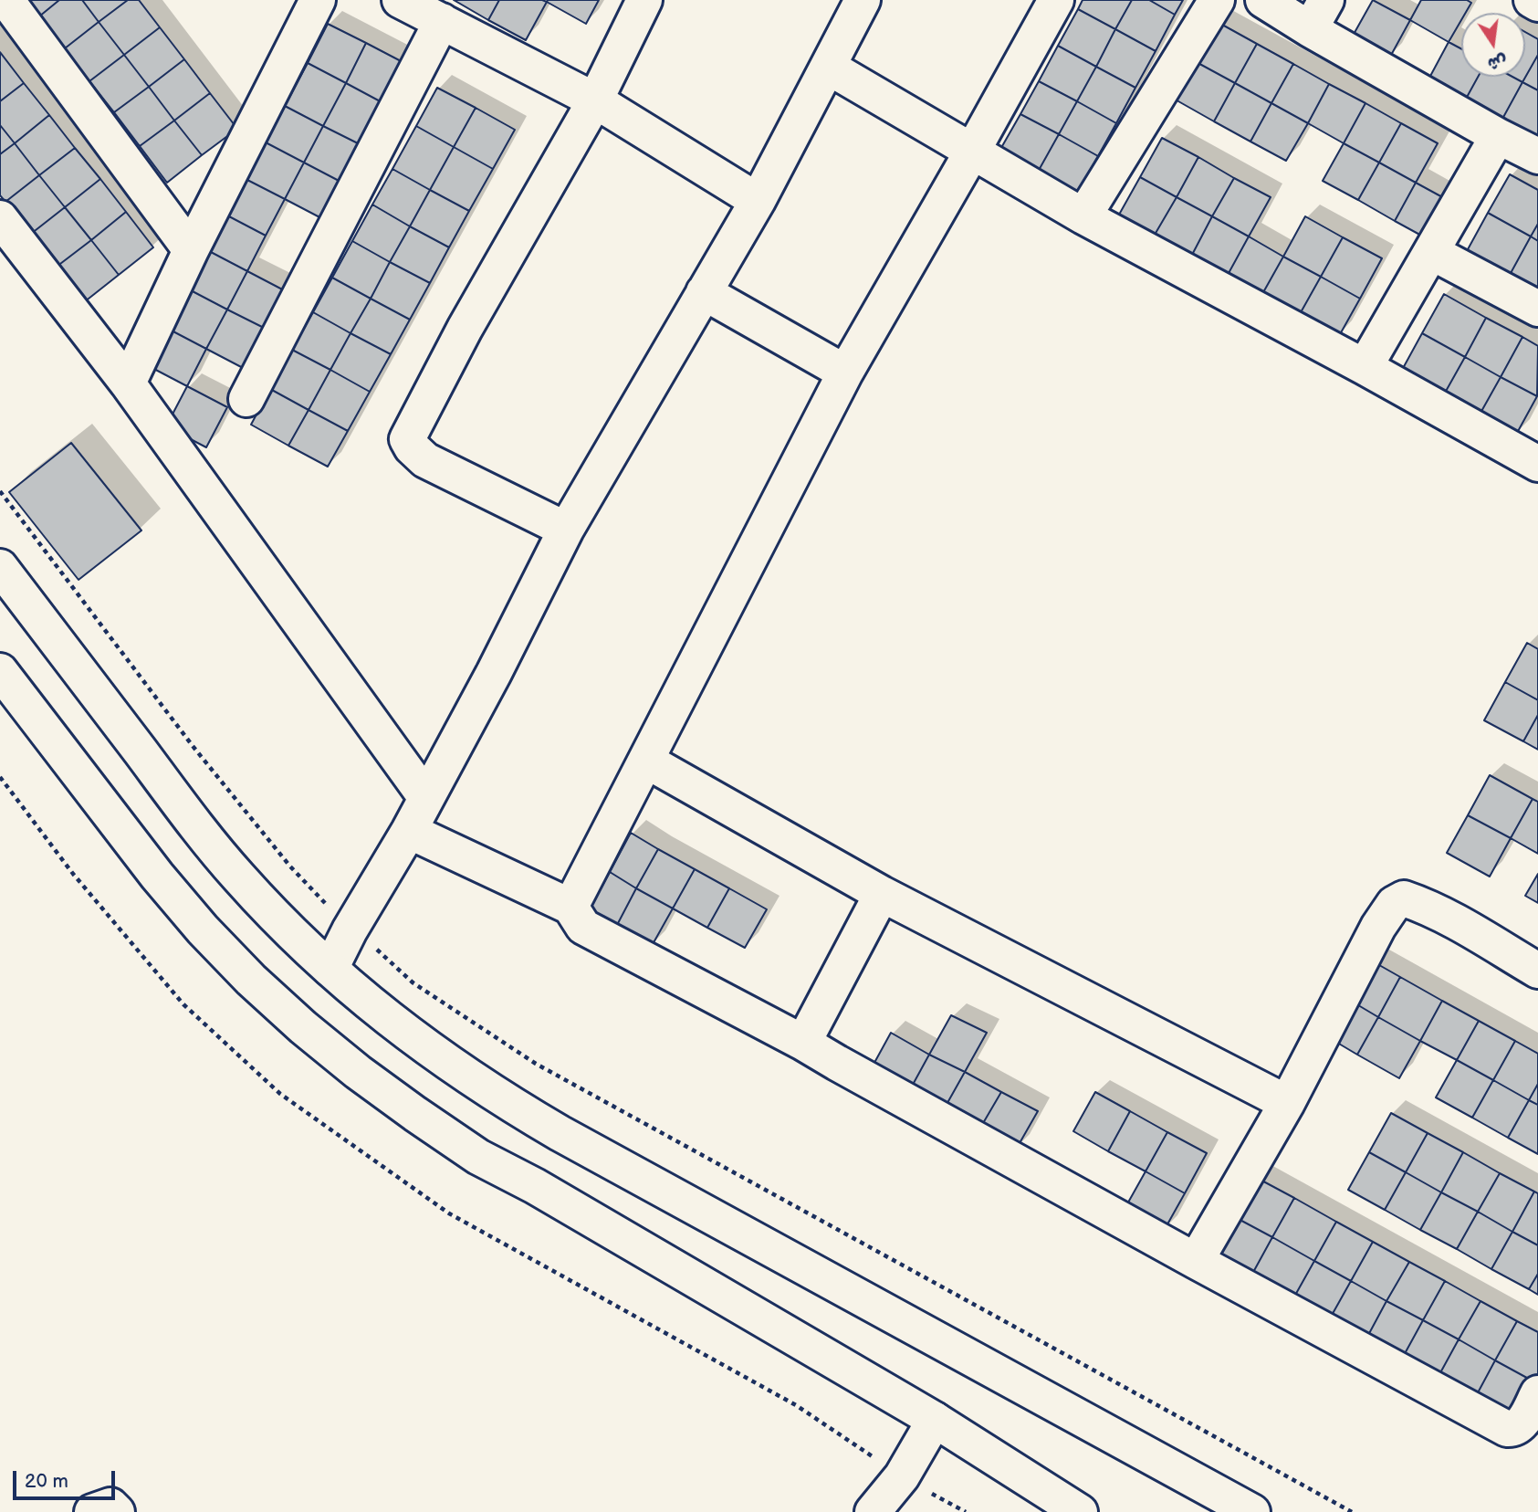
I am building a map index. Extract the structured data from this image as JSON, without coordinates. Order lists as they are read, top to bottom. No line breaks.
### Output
{"scale_bar":"20 m","north":"bottom"}
